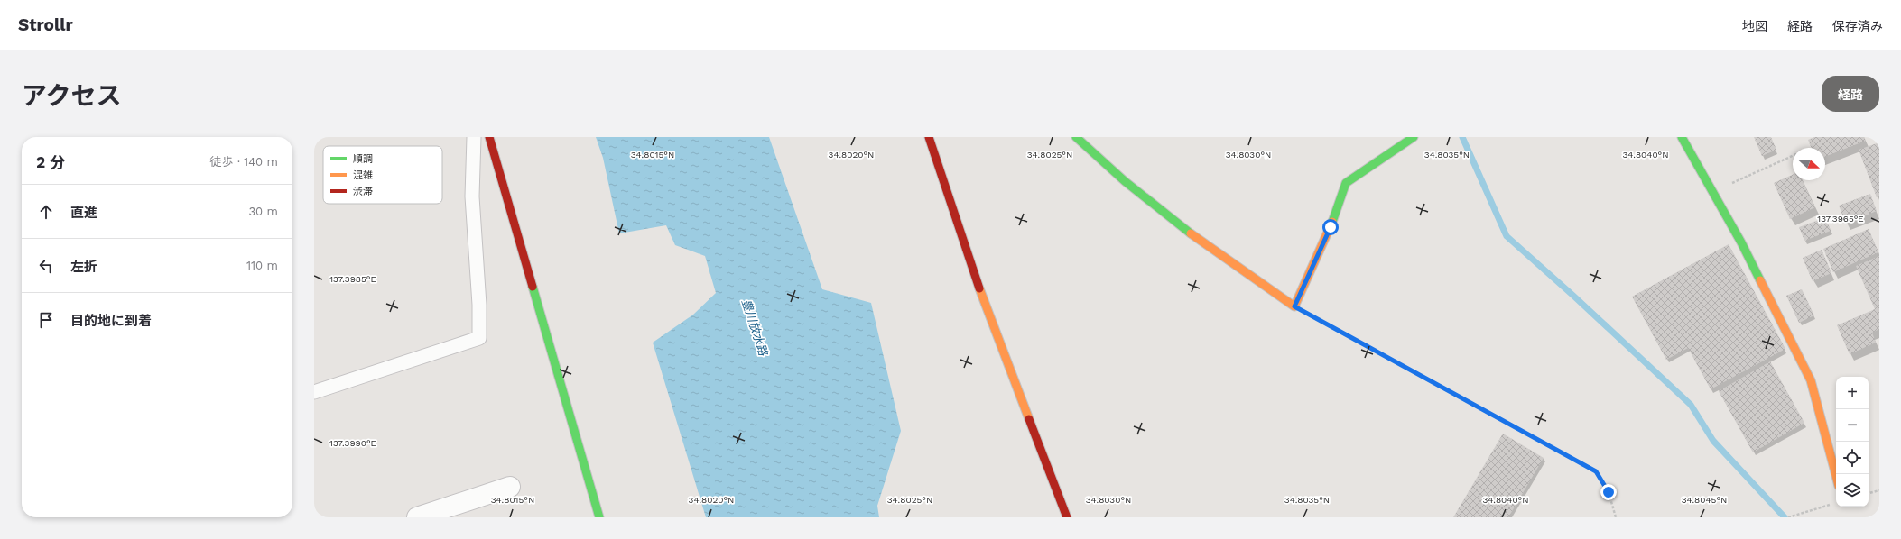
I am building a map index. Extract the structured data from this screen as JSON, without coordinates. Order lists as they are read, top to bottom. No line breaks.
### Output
{"water":["豊川放水路"],"legend":["順調","混雑","渋滞"],"north":"right","page":{"header":"Strollr","nav":["地図","経路","保存済み"],"title":"アクセス","buttons":"経路","heading":["2 分","徒歩 · 140 m"],"list":[["直進","30 m"],["左折","110 m"],"目的地に到着"],"map_buttons":["+","−"]},"coordinates":["34.8035°N","34.8015°N","34.8020°N","34.8025°N","34.8030°N","34.8040°N","137.3965°E","137.3985°E","137.3990°E","34.8045°N"]}
